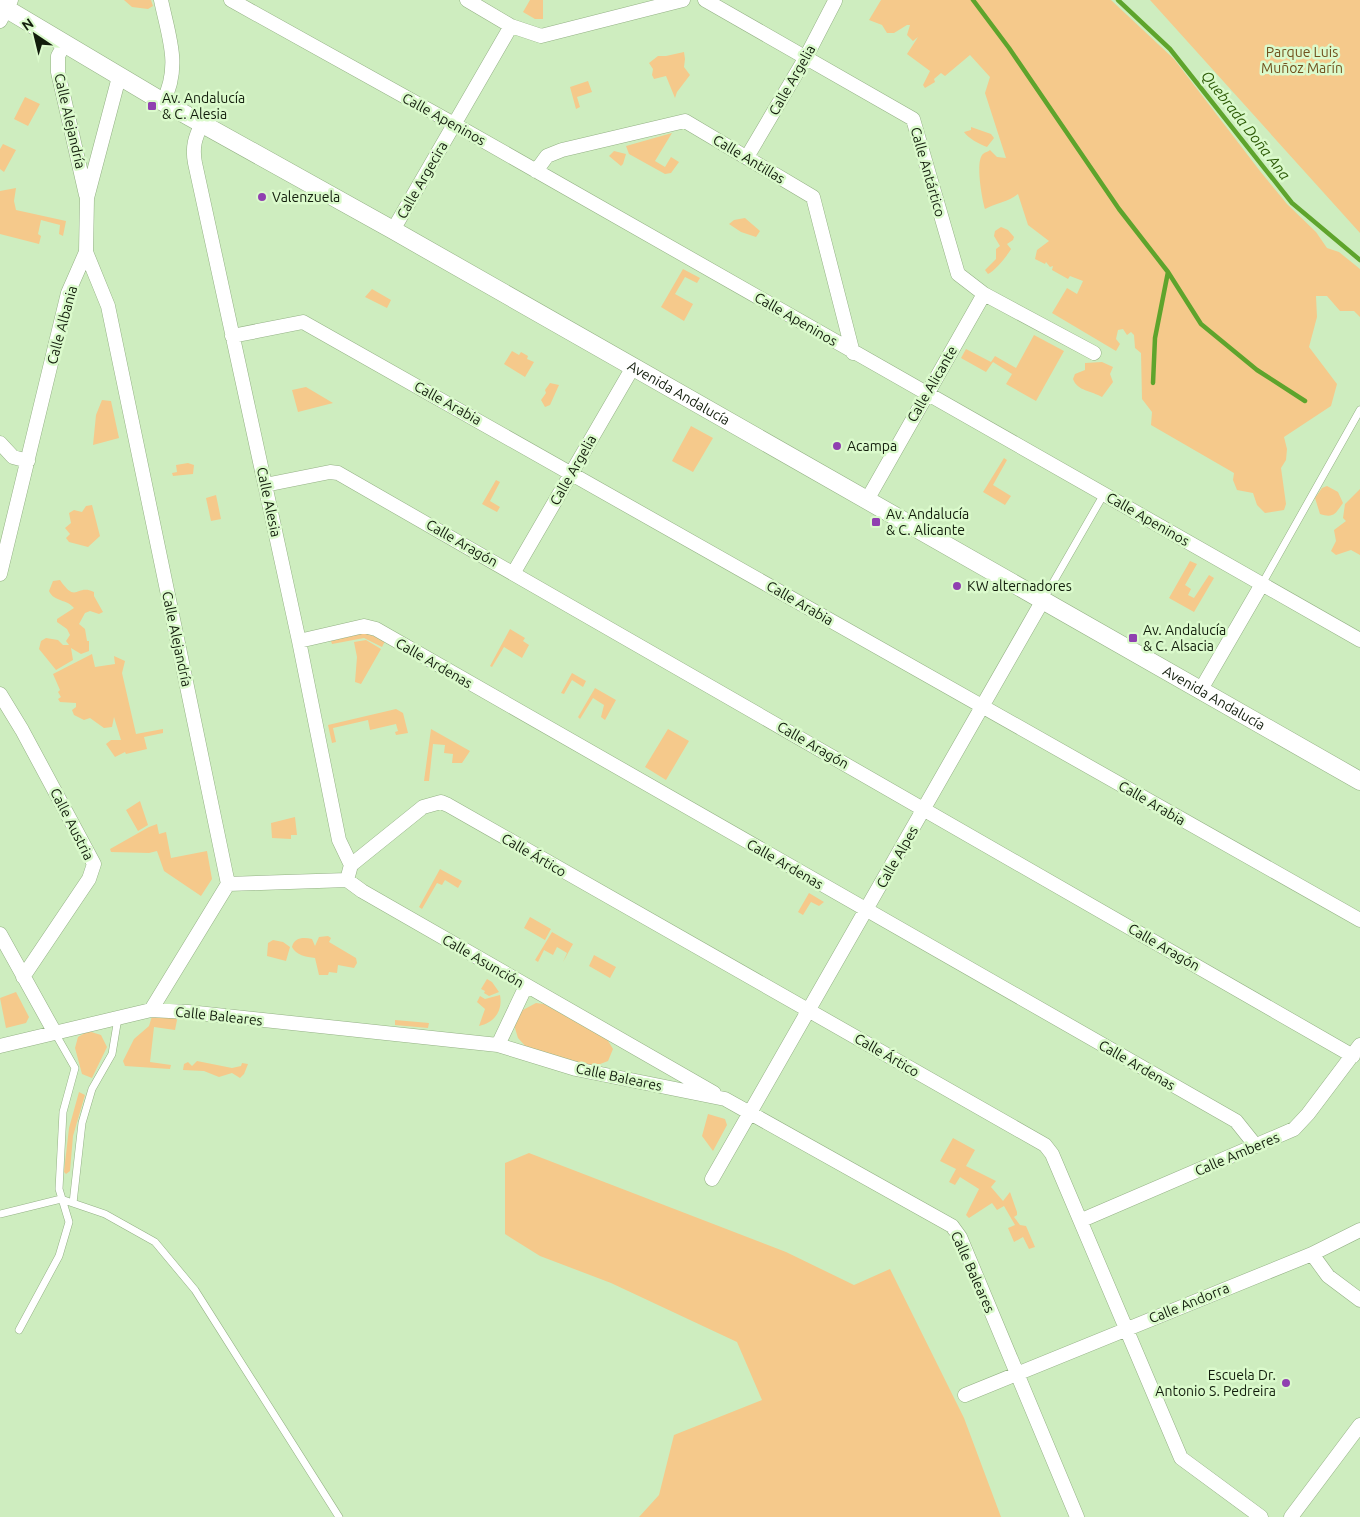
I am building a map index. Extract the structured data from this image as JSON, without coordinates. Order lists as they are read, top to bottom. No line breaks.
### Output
{"streets":{"street":["Calle Argelia","Calle Apeninos","Calle Alejandría","Calle Antillas","Calle Antártico","Calle Argecira","Calle Albania","Calle Alicante","Avenida Andalucía","Calle Arabia","Calle Alesia","Calle Aragón","Calle Ardenas","Calle Austria","Calle Ártico","Calle Alpes","Calle Asunción","Calle Baleares","Calle Amberes","Calle Andorra"]},"crossings":[["Calle Argelia","Calle Antillas"],["Calle Argelia","Calle Antártico"],["Calle Argelia","Avenida Andalucía"],["Calle Argelia","Calle Arabia"],["Calle Argelia","Calle Aragón"],["Calle Apeninos","Calle Antillas"],["Calle Apeninos","Calle Argecira"],["Calle Apeninos","Calle Alicante"],["Calle Alejandría","Calle Albania"],["Calle Alejandría","Avenida Andalucía"],["Calle Antártico","Calle Alicante"],["Calle Argecira","Avenida Andalucía"],["Calle Albania","Avenida Andalucía"],["Calle Alicante","Avenida Andalucía"],["Avenida Andalucía","Calle Alesia"],["Avenida Andalucía","Calle Alpes"],["Calle Arabia","Calle Alesia"],["Calle Arabia","Calle Alpes"],["Calle Alesia","Calle Aragón"],["Calle Alesia","Calle Ardenas"],["Calle Alesia","Calle Ártico"],["Calle Aragón","Calle Alpes"],["Calle Aragón","Calle Amberes"],["Calle Ardenas","Calle Alpes"],["Calle Ardenas","Calle Amberes"],["Calle Ártico","Calle Alpes"],["Calle Ártico","Calle Amberes"],["Calle Ártico","Calle Andorra"],["Calle Alpes","Calle Baleares"],["Calle Asunción","Calle Baleares"],["Calle Baleares","Calle Andorra"]],"water":["Quebrada Doña Ana"],"parks":["Parque Luis Muñoz Marín"],"places":{"transit":["Av. Andalucía & C. Alesia","Av. Andalucía & C. Alicante","Av. Andalucía & C. Alsacia"],"other":["Valenzuela","Acampa","KW alternadores","Escuela Dr. Antonio S. Pedreira"]},"north":"top left"}
